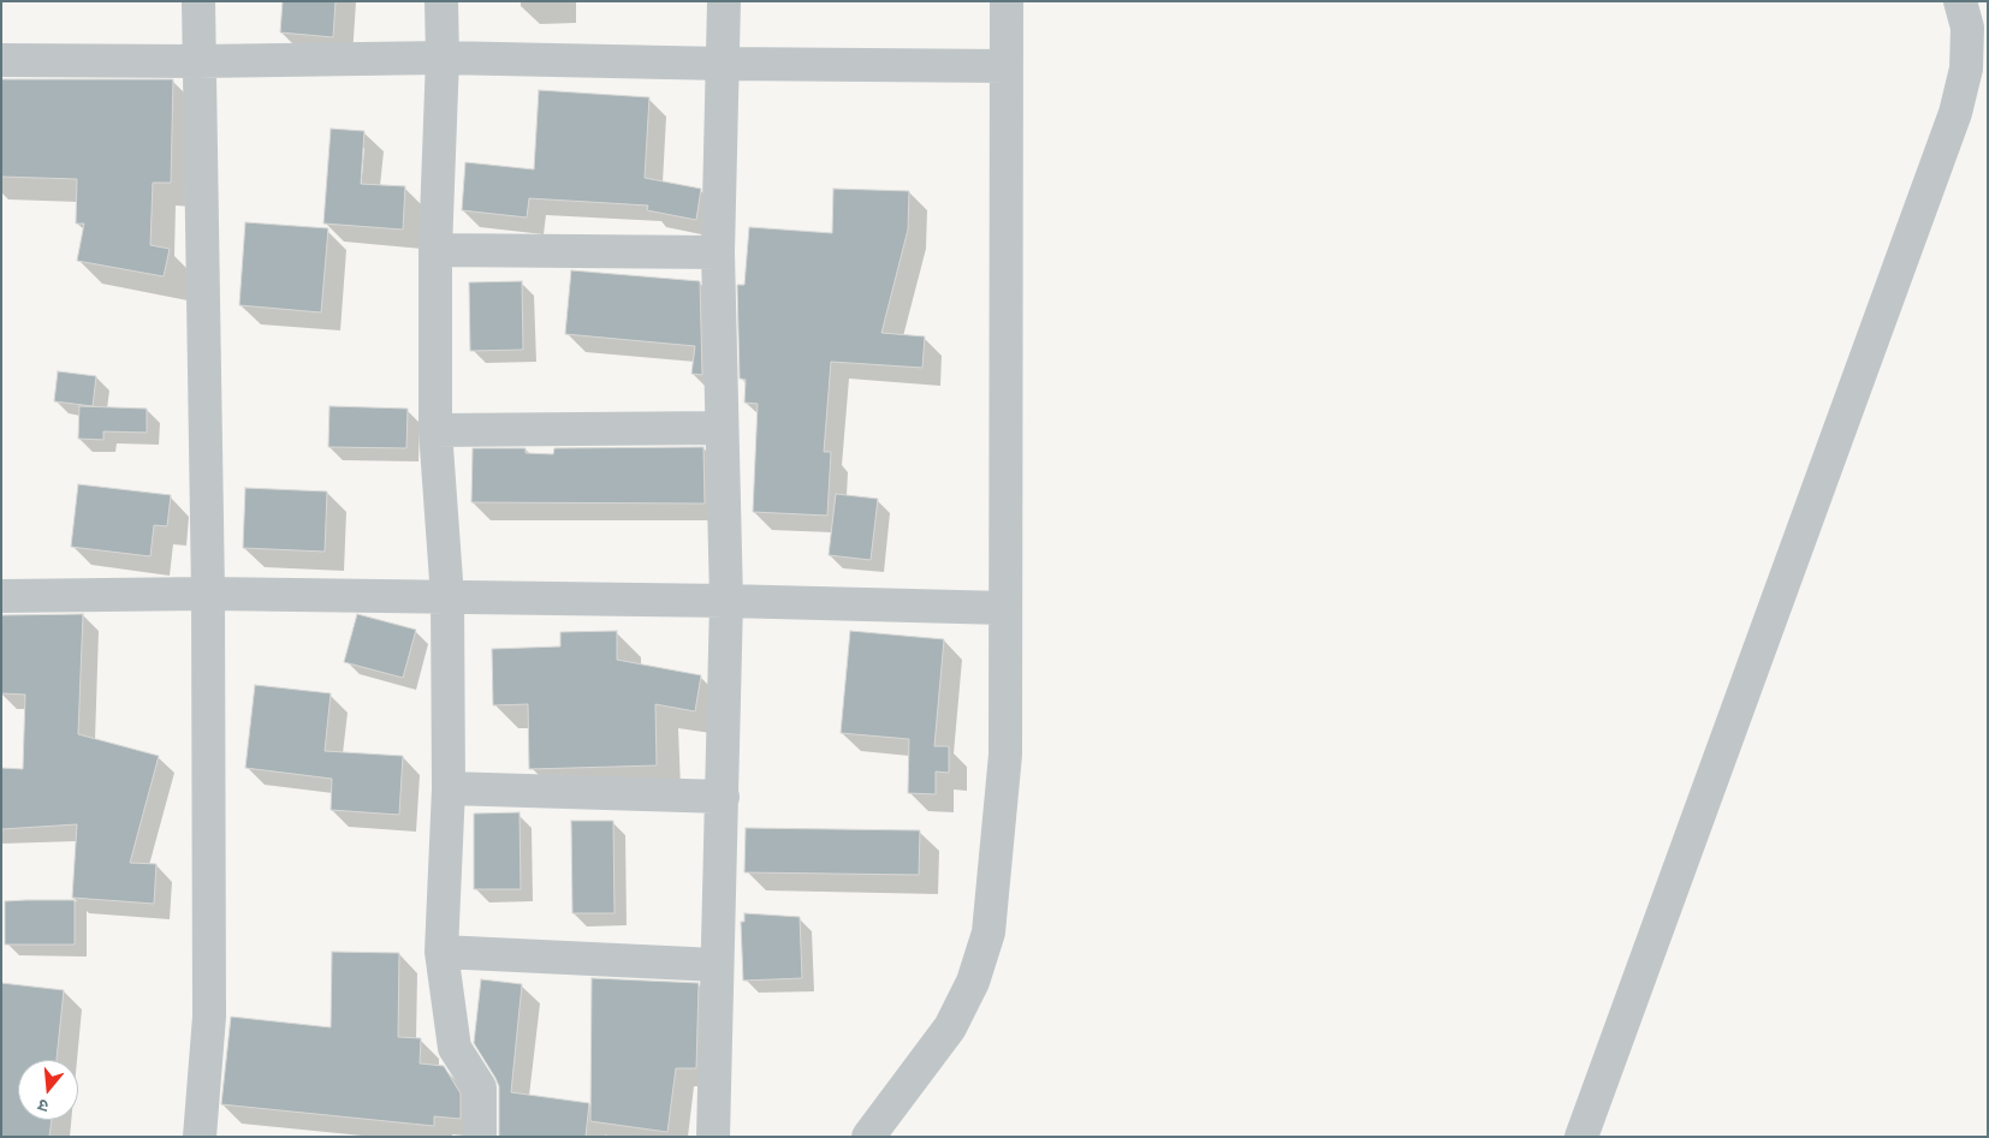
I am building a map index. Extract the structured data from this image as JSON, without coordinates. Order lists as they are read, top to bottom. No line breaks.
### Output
{"north":"bottom"}
